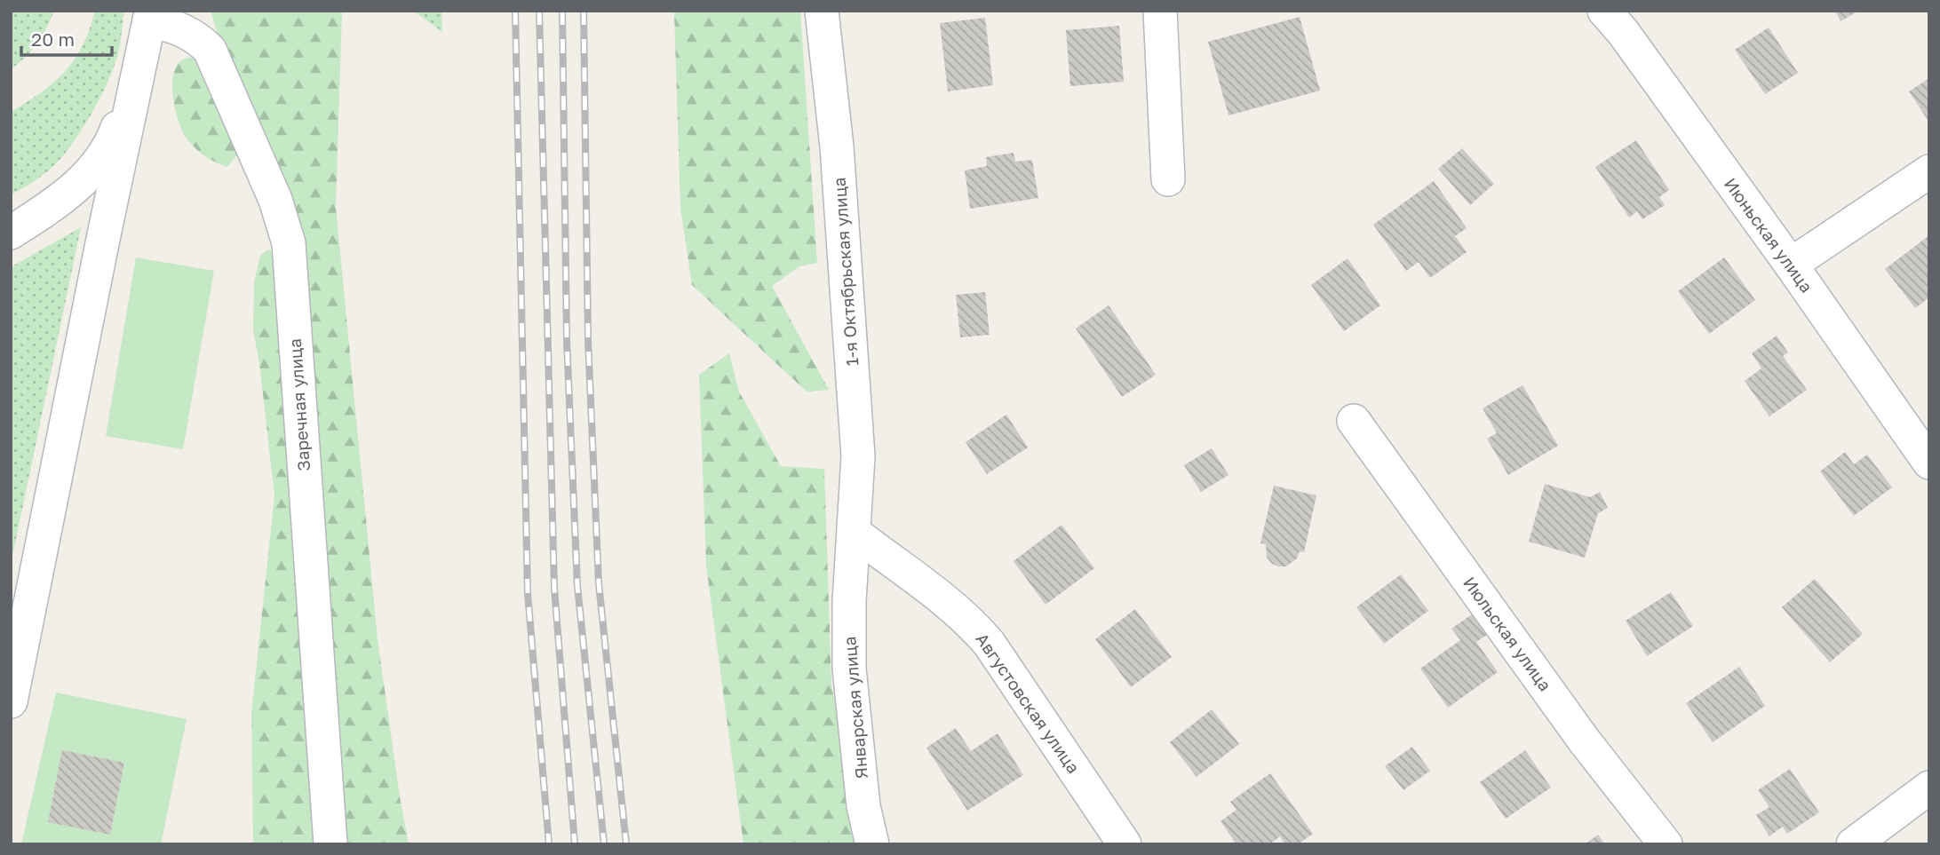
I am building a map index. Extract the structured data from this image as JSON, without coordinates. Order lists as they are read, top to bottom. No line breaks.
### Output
{"streets":{"street":["Июньская улица","1-я Октябрьская улица","Заречная улица","Июльская улица","Августовская улица","Январская улица"]},"crossings":[["1-я Октябрьская улица","Августовская улица"],["1-я Октябрьская улица","Январская улица"],["Августовская улица","Январская улица"]],"scale_bar":"20 m"}
